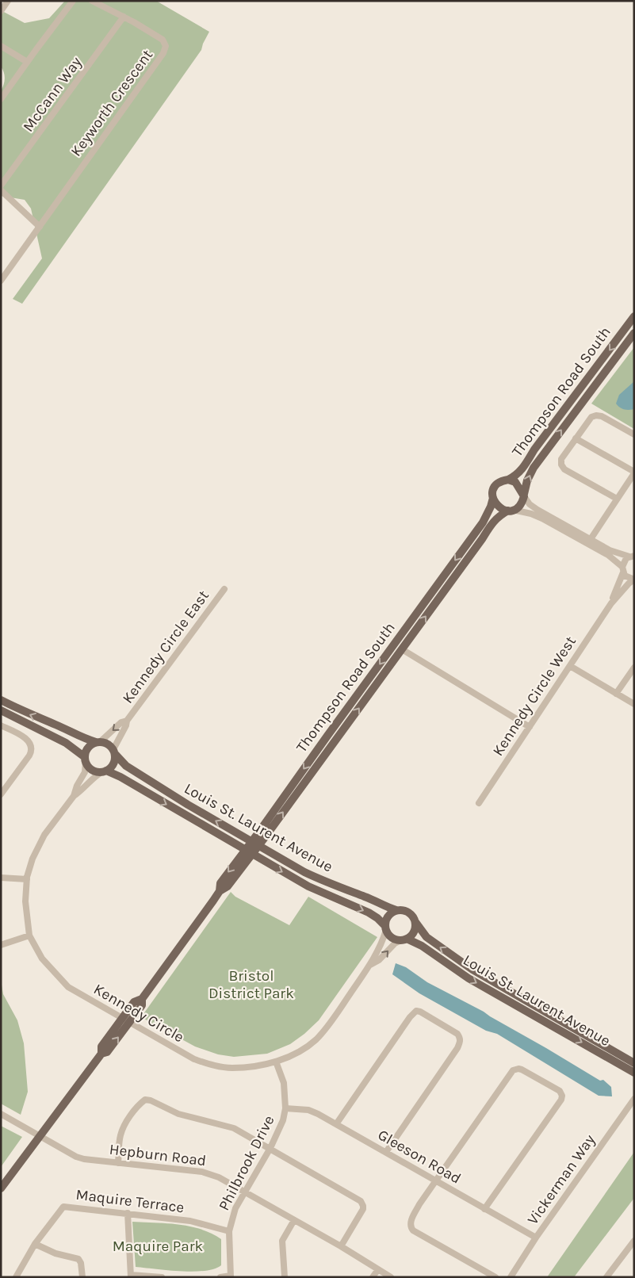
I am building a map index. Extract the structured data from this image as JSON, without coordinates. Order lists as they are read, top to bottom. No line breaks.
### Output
{"streets":{"main road":["Thompson Road South","Louis St. Laurent Avenue"],"street":["McCann Way","Keyworth Crescent","Kennedy Circle East","Kennedy Circle West","Kennedy Circle","Hepburn Road","Gleeson Road","Philbrook Drive","Vickerman Way","Maquire Terrace"]},"crossings":[["McCann Way","Keyworth Crescent"],["Thompson Road South","Louis St. Laurent Avenue"],["Thompson Road South","Kennedy Circle"],["Thompson Road South","Hepburn Road"],["Kennedy Circle East","Louis St. Laurent Avenue"],["Kennedy Circle East","Kennedy Circle"],["Louis St. Laurent Avenue","Kennedy Circle"],["Kennedy Circle","Philbrook Drive"],["Hepburn Road","Philbrook Drive"],["Gleeson Road","Philbrook Drive"],["Gleeson Road","Vickerman Way"],["Philbrook Drive","Maquire Terrace"]],"parks":["Bristol District Park","Maquire Park"]}
